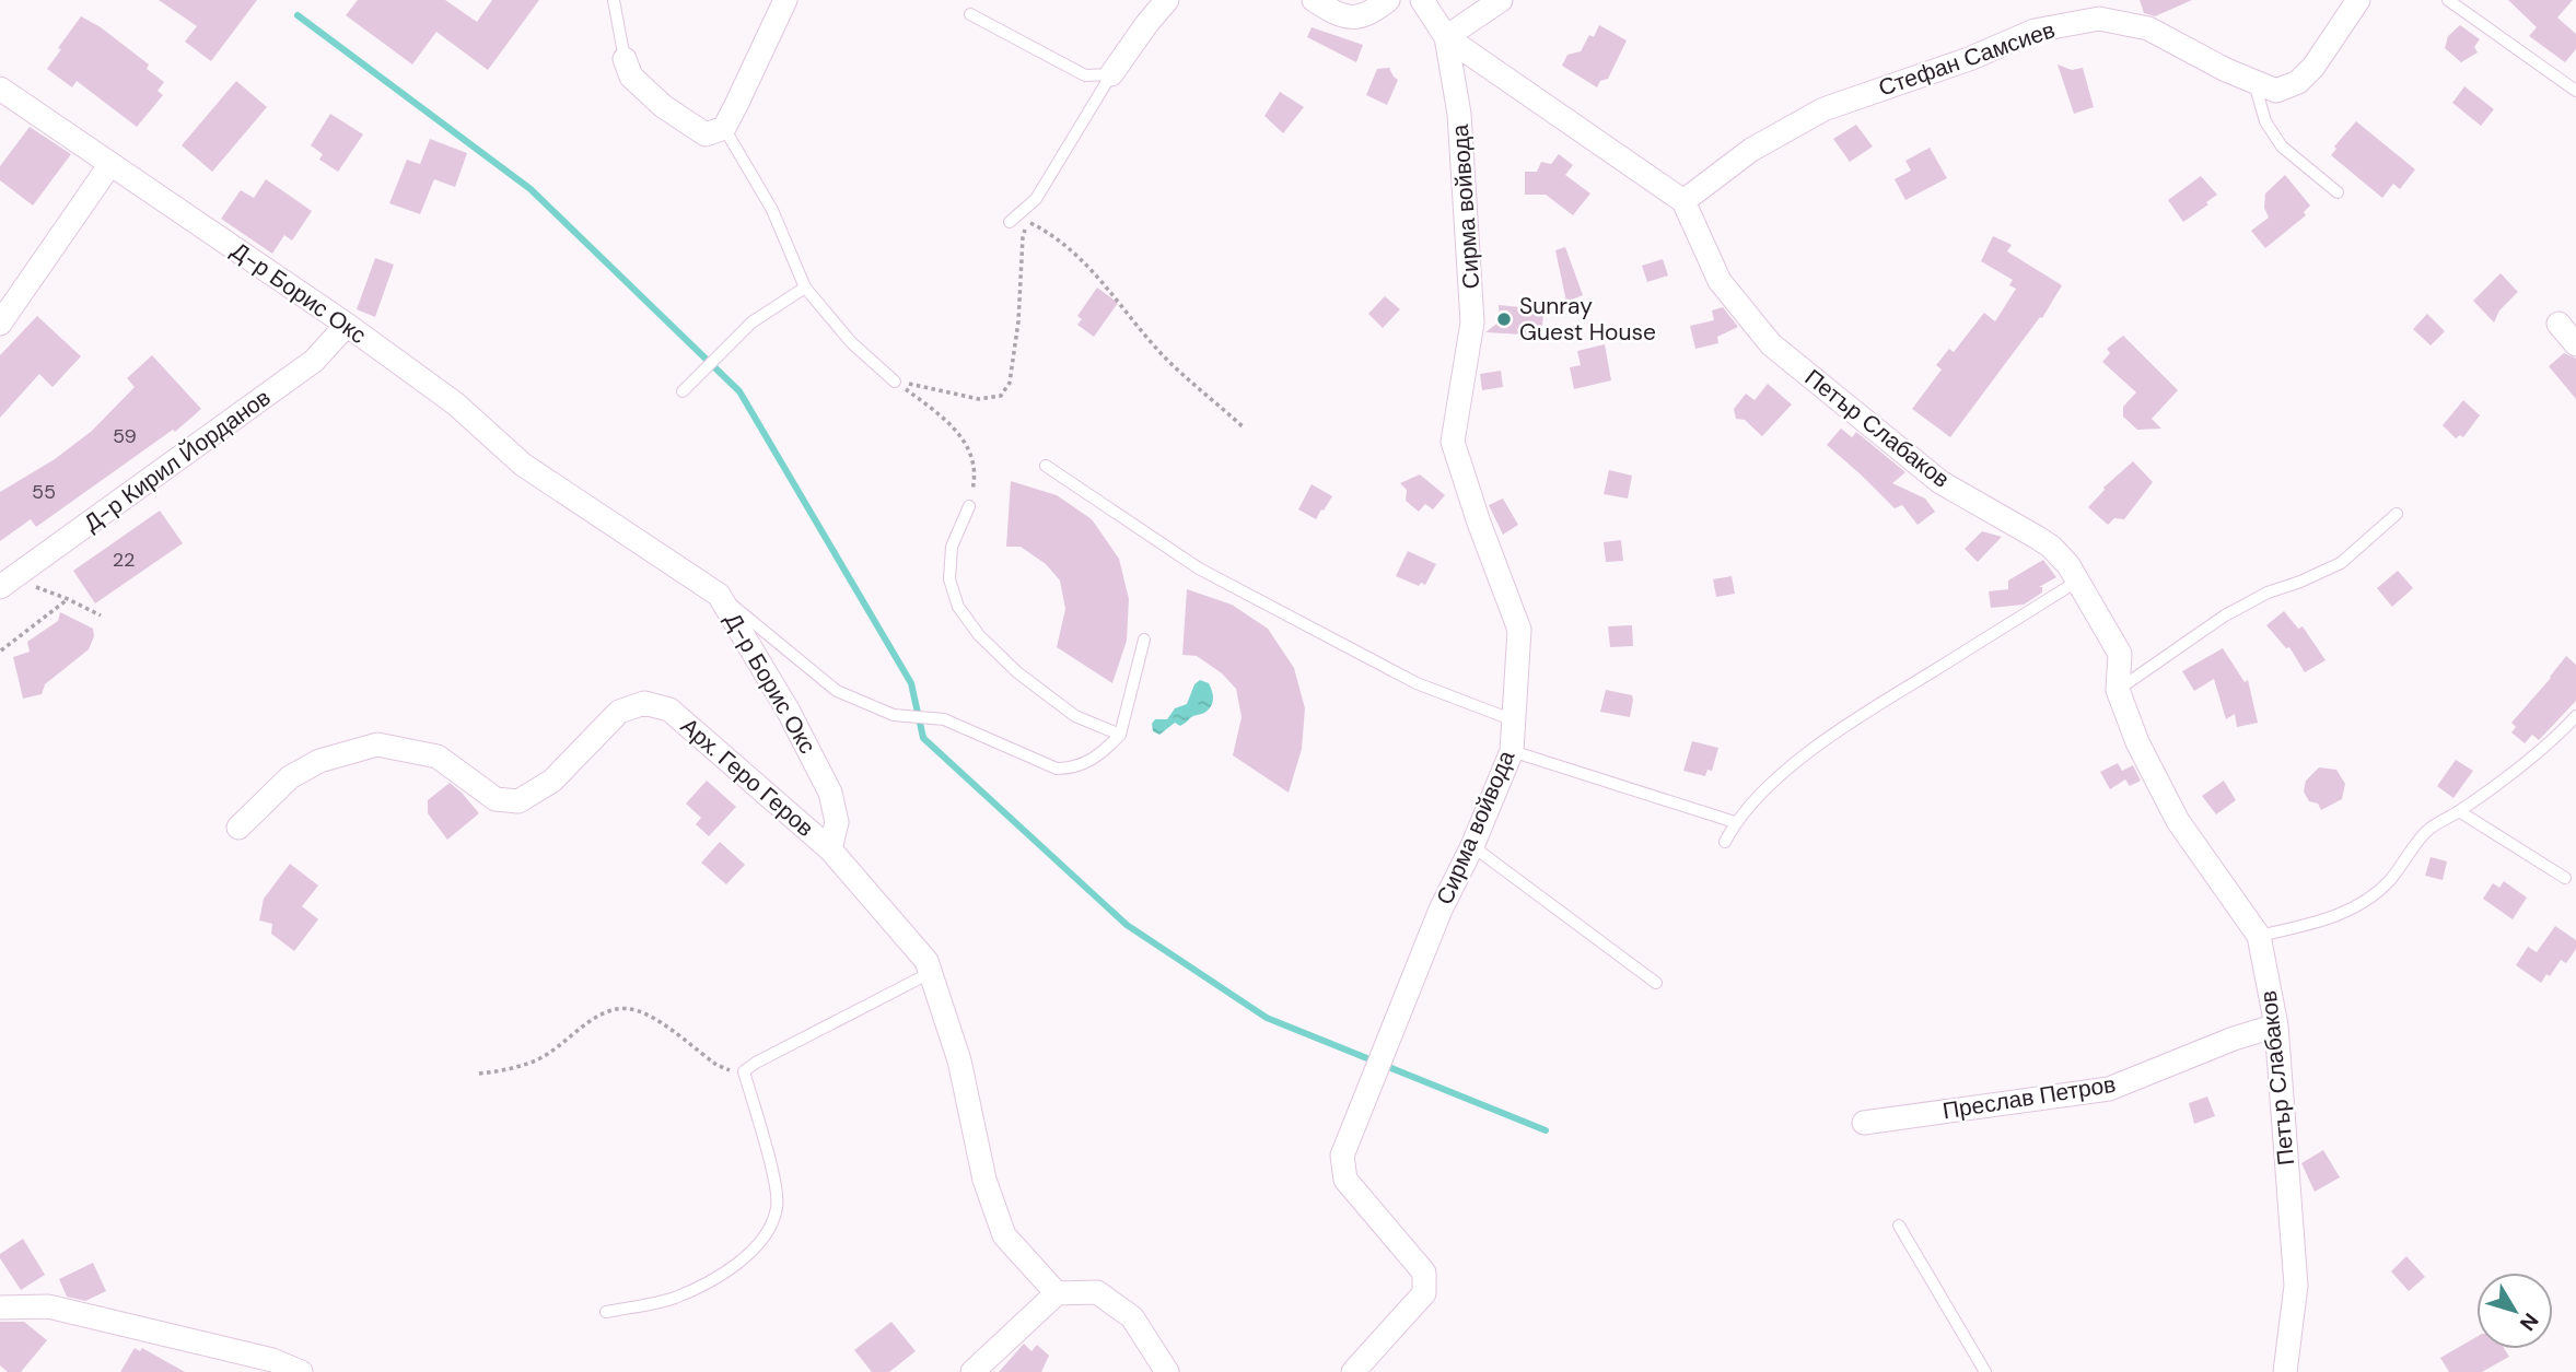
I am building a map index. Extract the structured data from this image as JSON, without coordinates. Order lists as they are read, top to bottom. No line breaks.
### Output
{"streets":{"street":["Стефан Самсиев","Сирма войвода","Д-р Борис Окс","Петър Слабаков","Д-р Кирил Йорданов","Арх. Геро Геров","Преслав Петров"]},"crossings":[["Стефан Самсиев","Петър Слабаков"],["Д-р Борис Окс","Д-р Кирил Йорданов"],["Д-р Борис Окс","Арх. Геро Геров"],["Петър Слабаков","Преслав Петров"]],"places":["Sunray Guest House"],"house_numbers":["59","55","22"],"north":"bottom right"}
